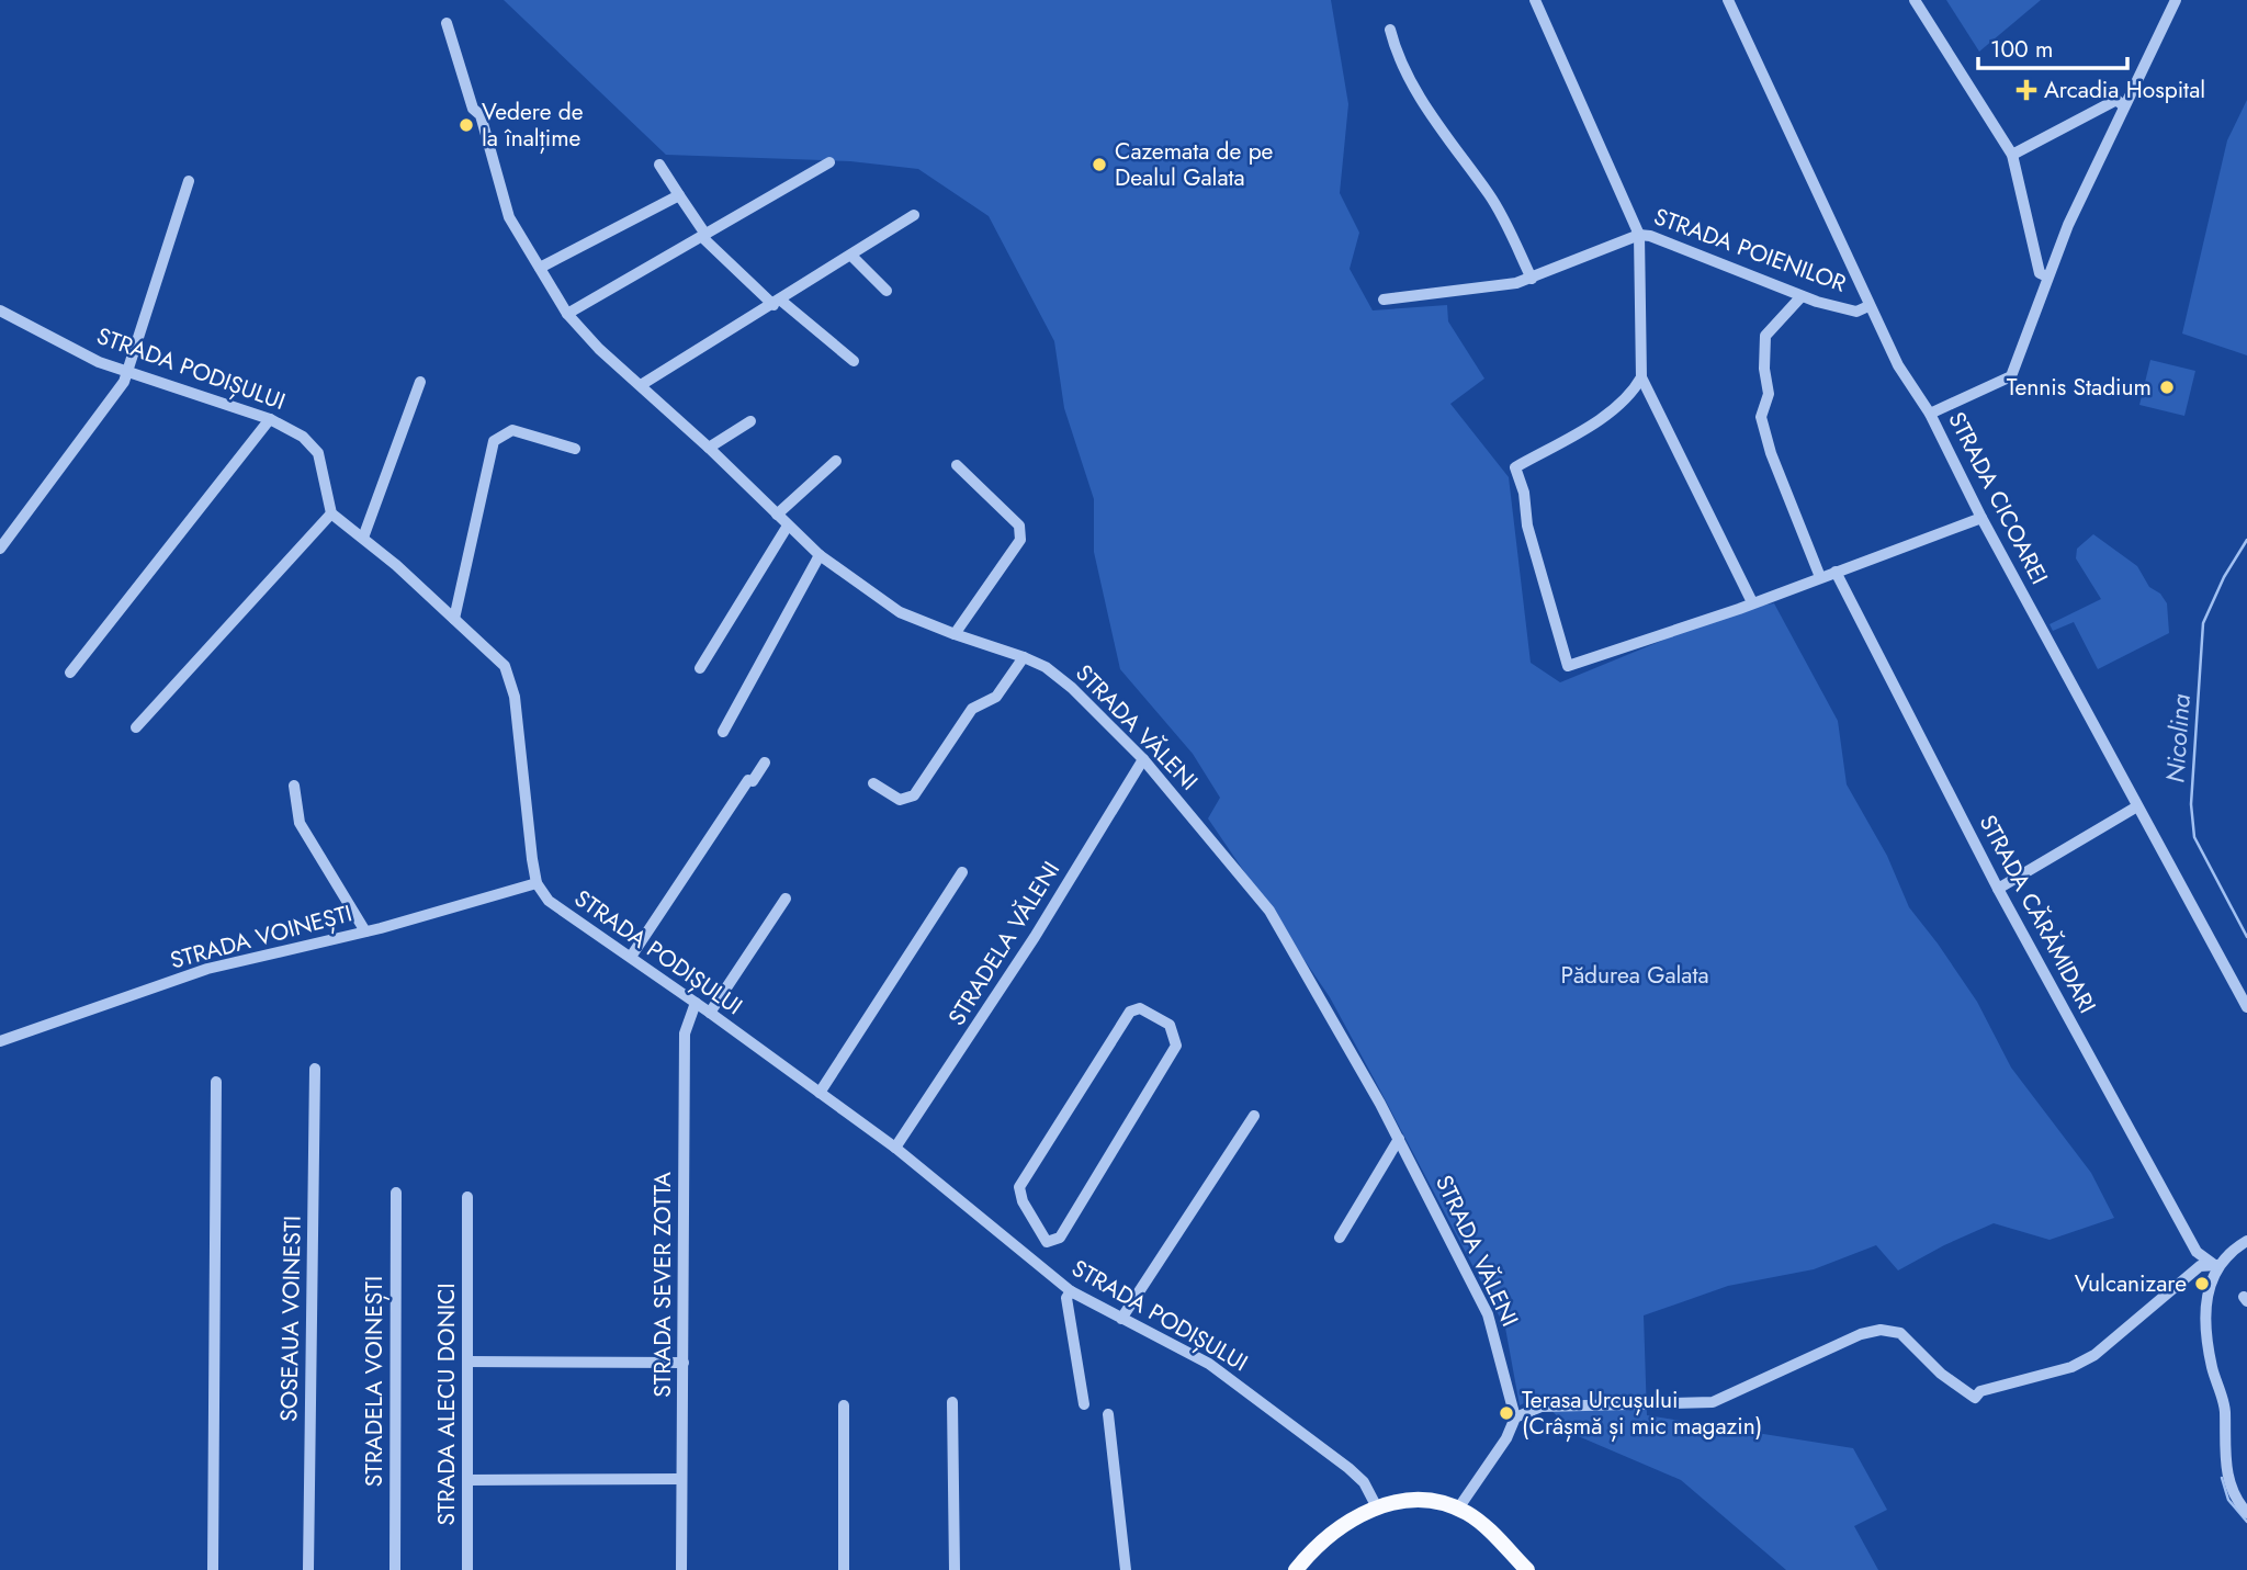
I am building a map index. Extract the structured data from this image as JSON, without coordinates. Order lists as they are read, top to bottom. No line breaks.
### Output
{"streets":{"street":["STRADA POIENILOR","STRADA PODIȘULUI","STRADA CICOAREI","STRADA VĂLENI","STRADA CĂRĂMIDARI","STRADA VOINEȘTI","STRADELA VĂLENI","STRADA SEVER ZOTTA","SOSEAUA VOINESTI","STRADELA VOINEȘTI","STRADA ALECU DONICI"]},"crossings":[["STRADA POIENILOR","STRADA CICOAREI"],["STRADA PODIȘULUI","STRADA VOINEȘTI"],["STRADA PODIȘULUI","STRADELA VĂLENI"],["STRADA PODIȘULUI","STRADA SEVER ZOTTA"],["STRADA VĂLENI","STRADELA VĂLENI"]],"water":["Nicolina"],"parks":["Pădurea Galata"],"places":{"health":["Arcadia Hospital"],"other":["Vedere de la înalțime","Cazemata de pe Dealul Galata","Tennis Stadium","Vulcanizare","Terasa Urcușului (Crâșmă și mic magazin)"]},"scale_bar":"100 m"}
